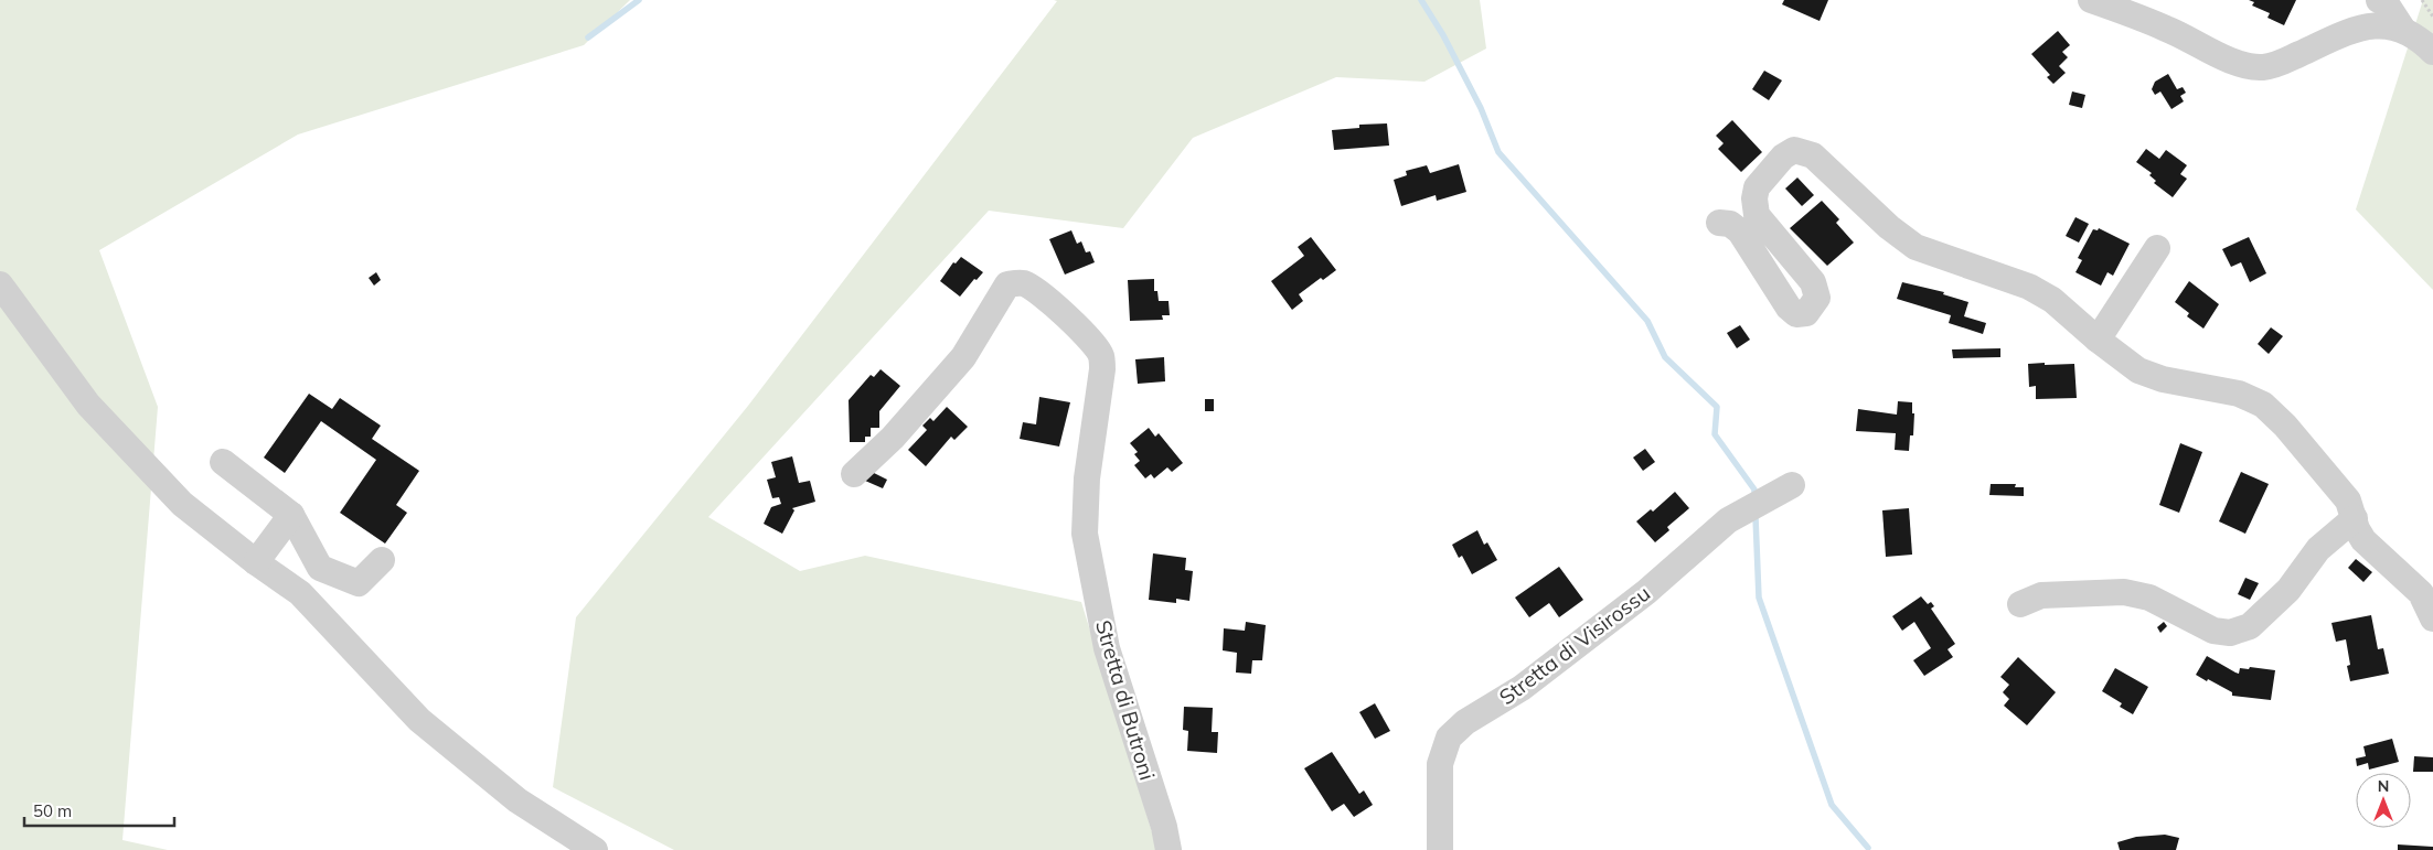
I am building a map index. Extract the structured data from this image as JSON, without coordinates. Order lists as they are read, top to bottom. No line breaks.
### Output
{"streets":{"street":["Stretta di Visirossu","Stretta di Butroni"]},"scale_bar":"50 m","north":"top"}
